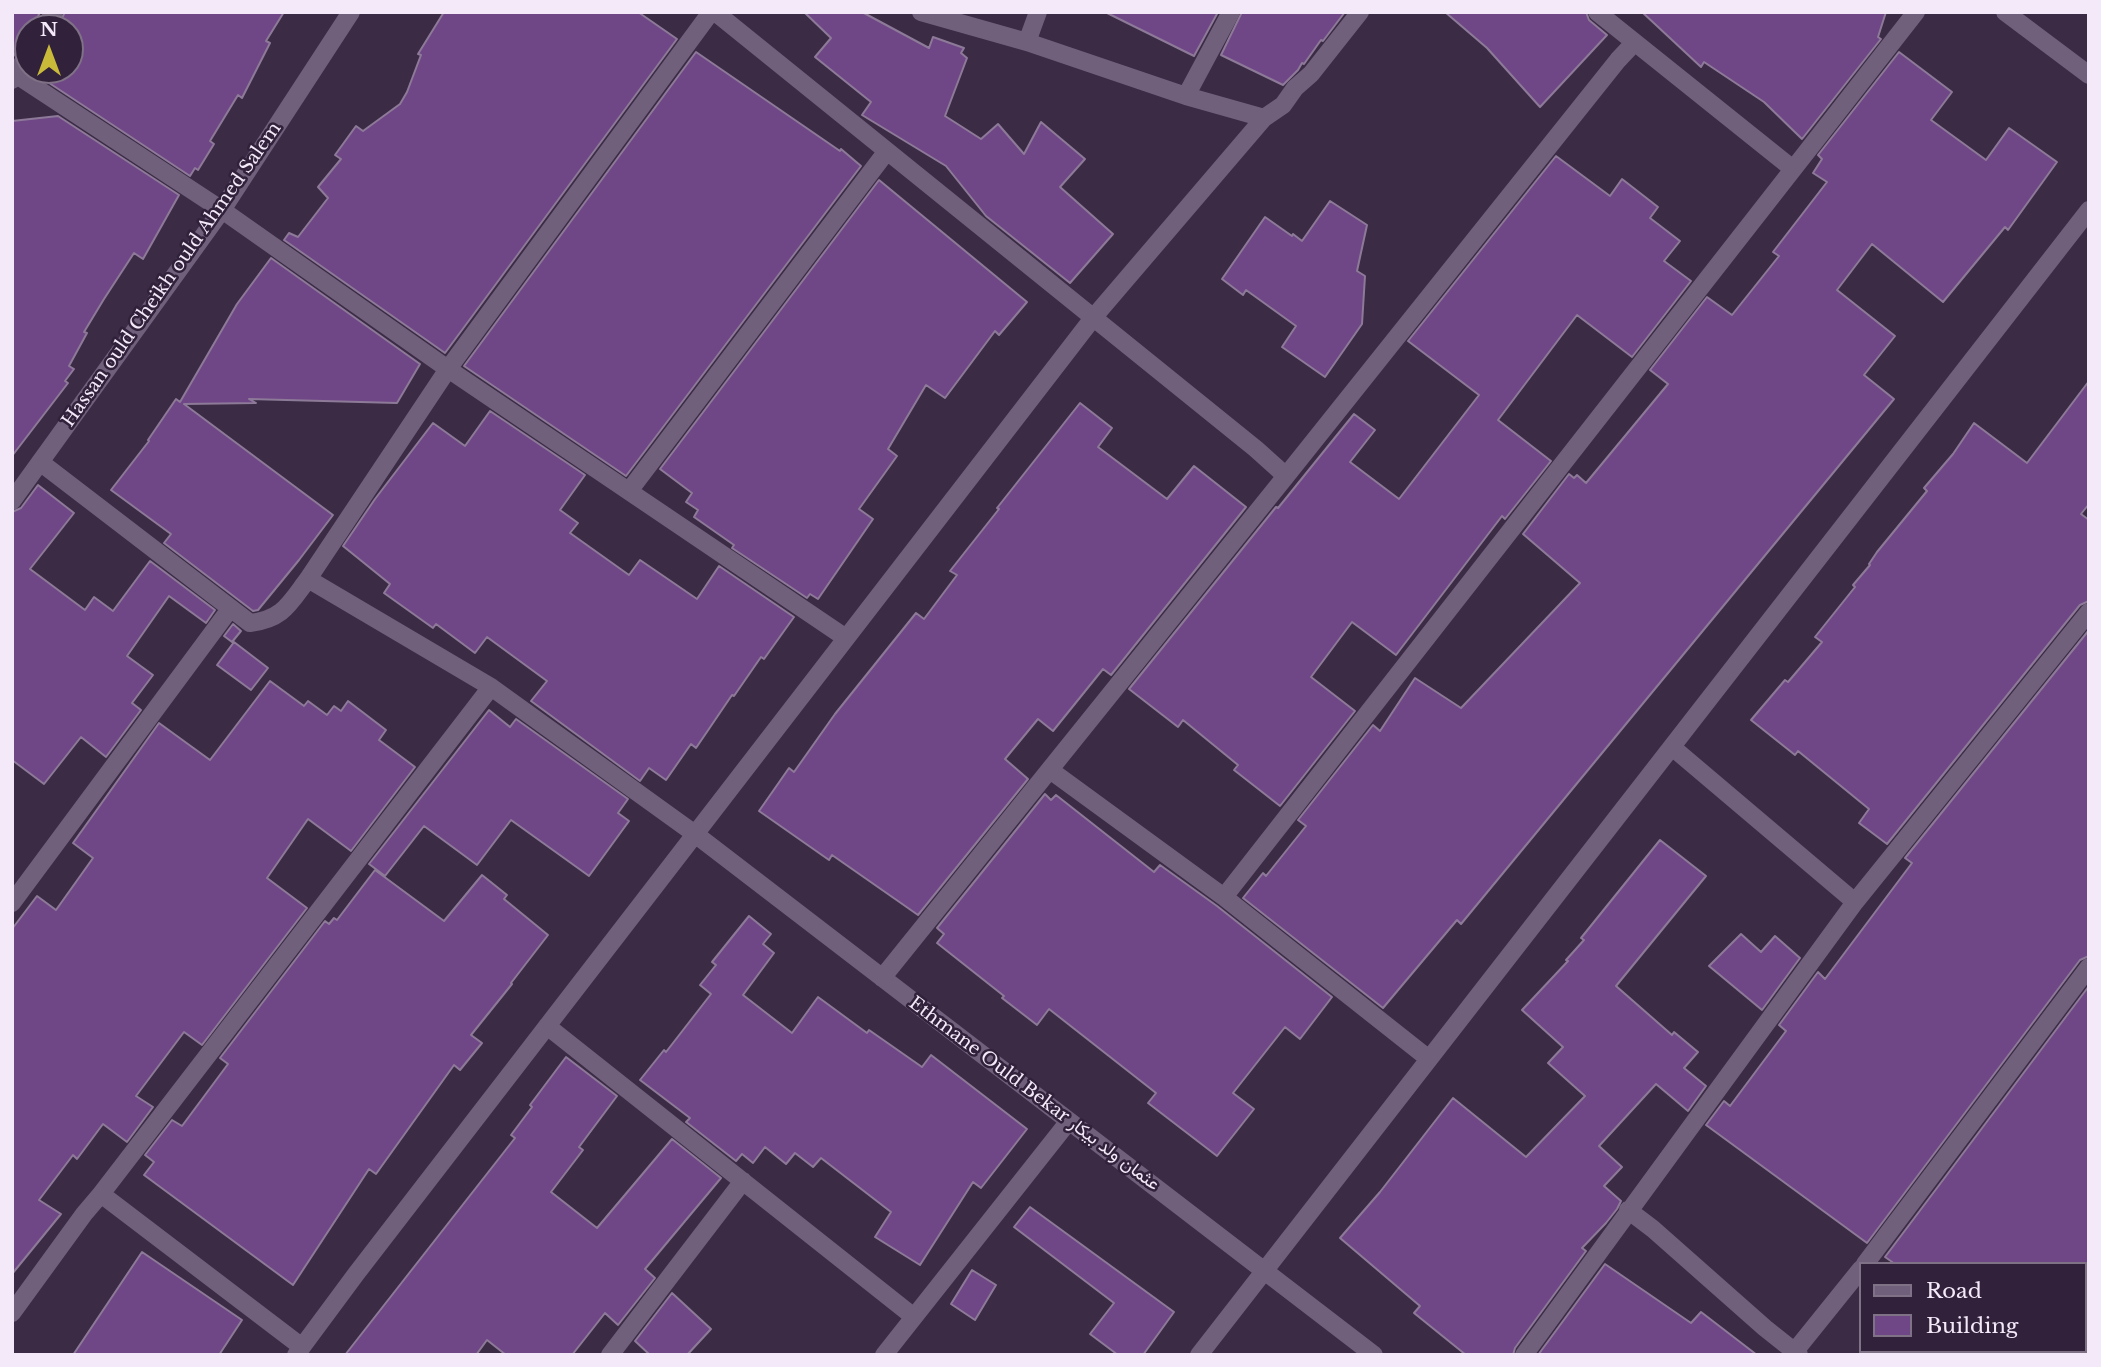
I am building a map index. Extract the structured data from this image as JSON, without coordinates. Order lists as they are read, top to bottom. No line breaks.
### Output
{"streets":{"street":["Hassan ould Cheikh ould Ahmed Salem","Ethmane Ould Bekar عثمان ولد بيكار"]},"legend":["Road","Building"],"north":"top"}
